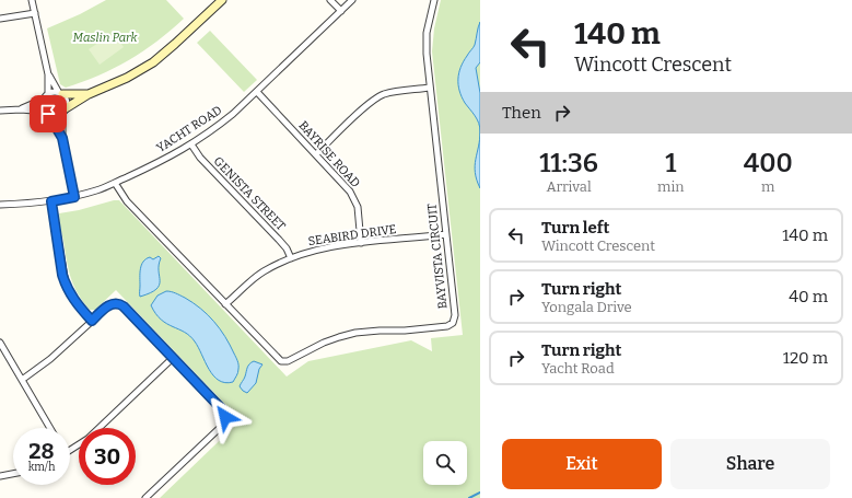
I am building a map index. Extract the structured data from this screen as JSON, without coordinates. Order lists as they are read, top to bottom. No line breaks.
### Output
{"streets":{"street":["YACHT ROAD","BAYRISE ROAD","GENISTA STREET","SEABIRD DRIVE","BAYVISTA CIRCUIT"]},"crossings":[["YACHT ROAD","BAYRISE ROAD"],["YACHT ROAD","GENISTA STREET"],["YACHT ROAD","BAYVISTA CIRCUIT"],["BAYRISE ROAD","SEABIRD DRIVE"],["GENISTA STREET","SEABIRD DRIVE"],["SEABIRD DRIVE","BAYVISTA CIRCUIT"]],"parks":["Maslin Park"],"page":{"turn":["140 m","Wincott Crescent"],"then":"Then","eta":["11:36","Arrival","1","min","400","m"],"list":[{"name":"Turn left","note":"Wincott Crescent","value":"140 m"},{"name":"Turn right","note":"Yongala Drive","value":"40 m"},{"name":"Turn right","note":"Yacht Road","value":"120 m"}],"speed":"28 km/h","limit":"30","buttons":["Exit","Share"]}}
